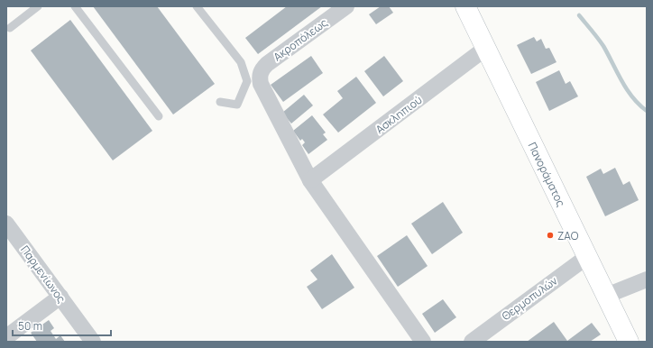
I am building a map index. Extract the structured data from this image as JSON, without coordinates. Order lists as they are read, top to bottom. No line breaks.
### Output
{"streets":{"main road":["Πανοράματος"],"street":["Ακροπόλεως","Ασκληπιού","Παρμενίωνος","Θερμοπυλών"]},"crossings":[["Ακροπόλεως","Ασκληπιού"],["Ασκληπιού","Πανοράματος"],["Πανοράματος","Θερμοπυλών"]],"places":["ZAO"],"scale_bar":"50 m"}
